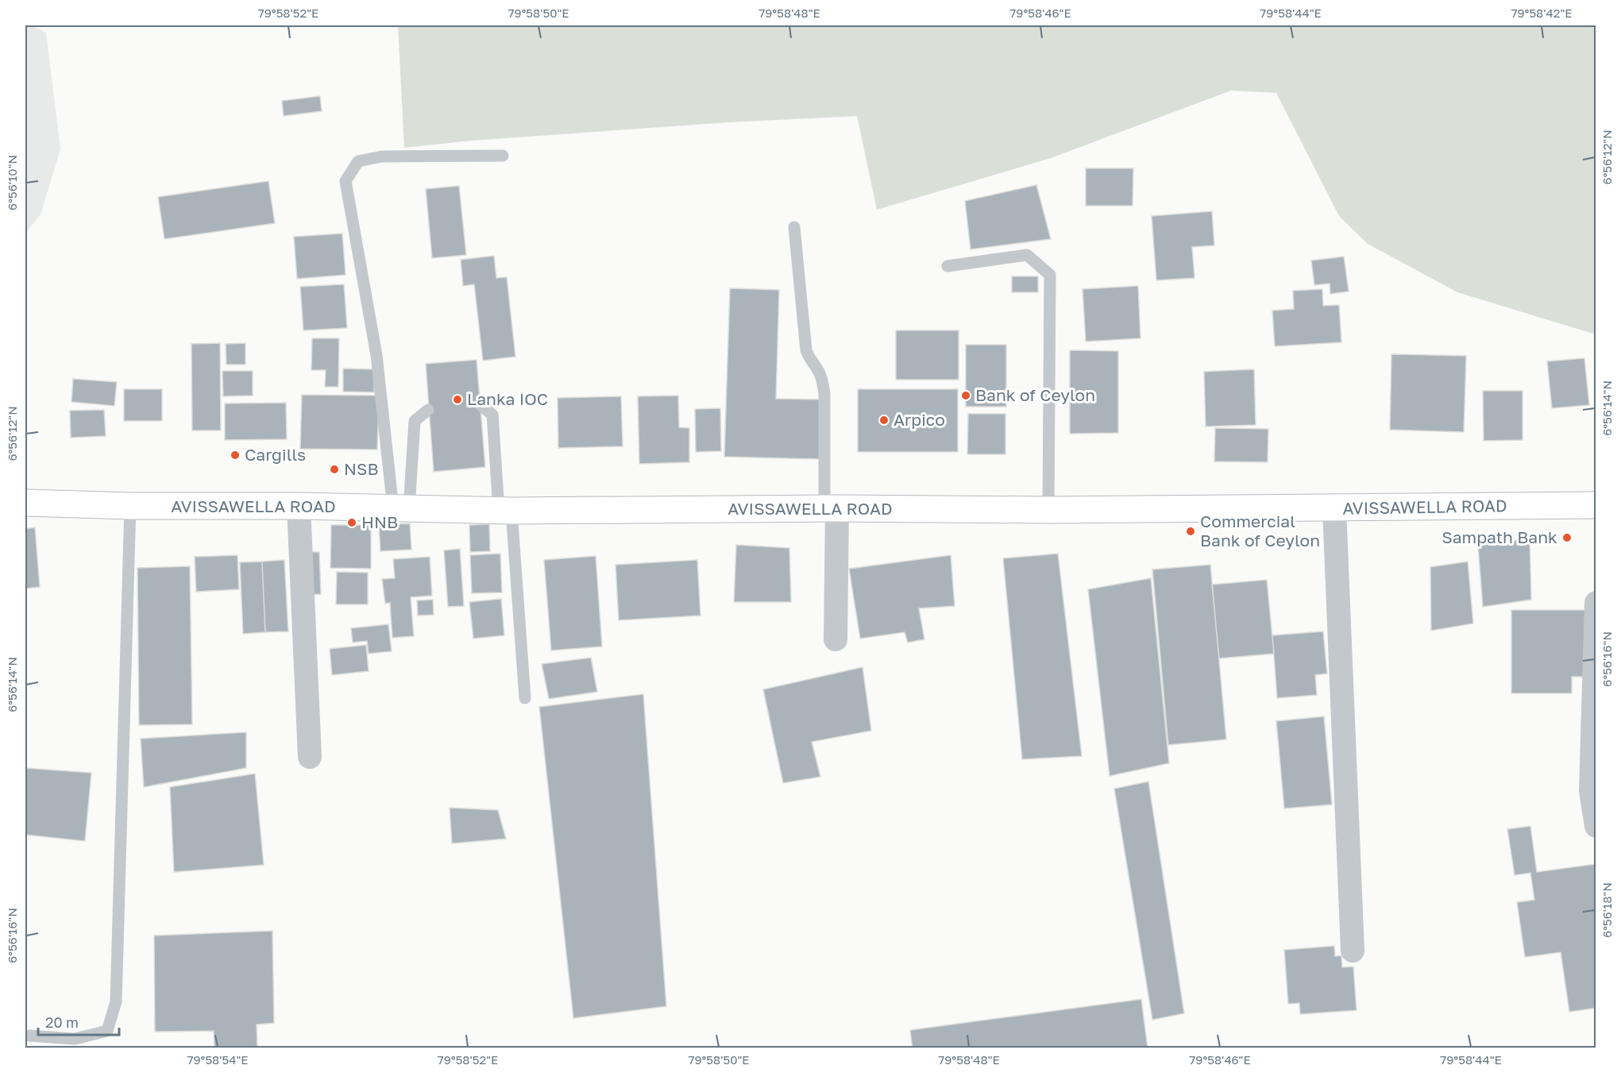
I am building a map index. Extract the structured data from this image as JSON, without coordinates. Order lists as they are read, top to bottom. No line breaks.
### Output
{"streets":{"main road":["AVISSAWELLA ROAD"]},"places":["Bank of Ceylon","Lanka IOC","Arpico","Cargills","NSB","HNB","Commercial Bank of Ceylon","Sampath Bank"],"scale_bar":"20 m","coordinates":["79°58'52\"E","79°58'50\"E","79°58'48\"E","79°58'46\"E","79°58'44\"E","79°58'42\"E","6°56'12\"N","6°56'10\"N","6°56'14\"N","6°56'16\"N","6°56'18\"N","79°58'54\"E"]}
